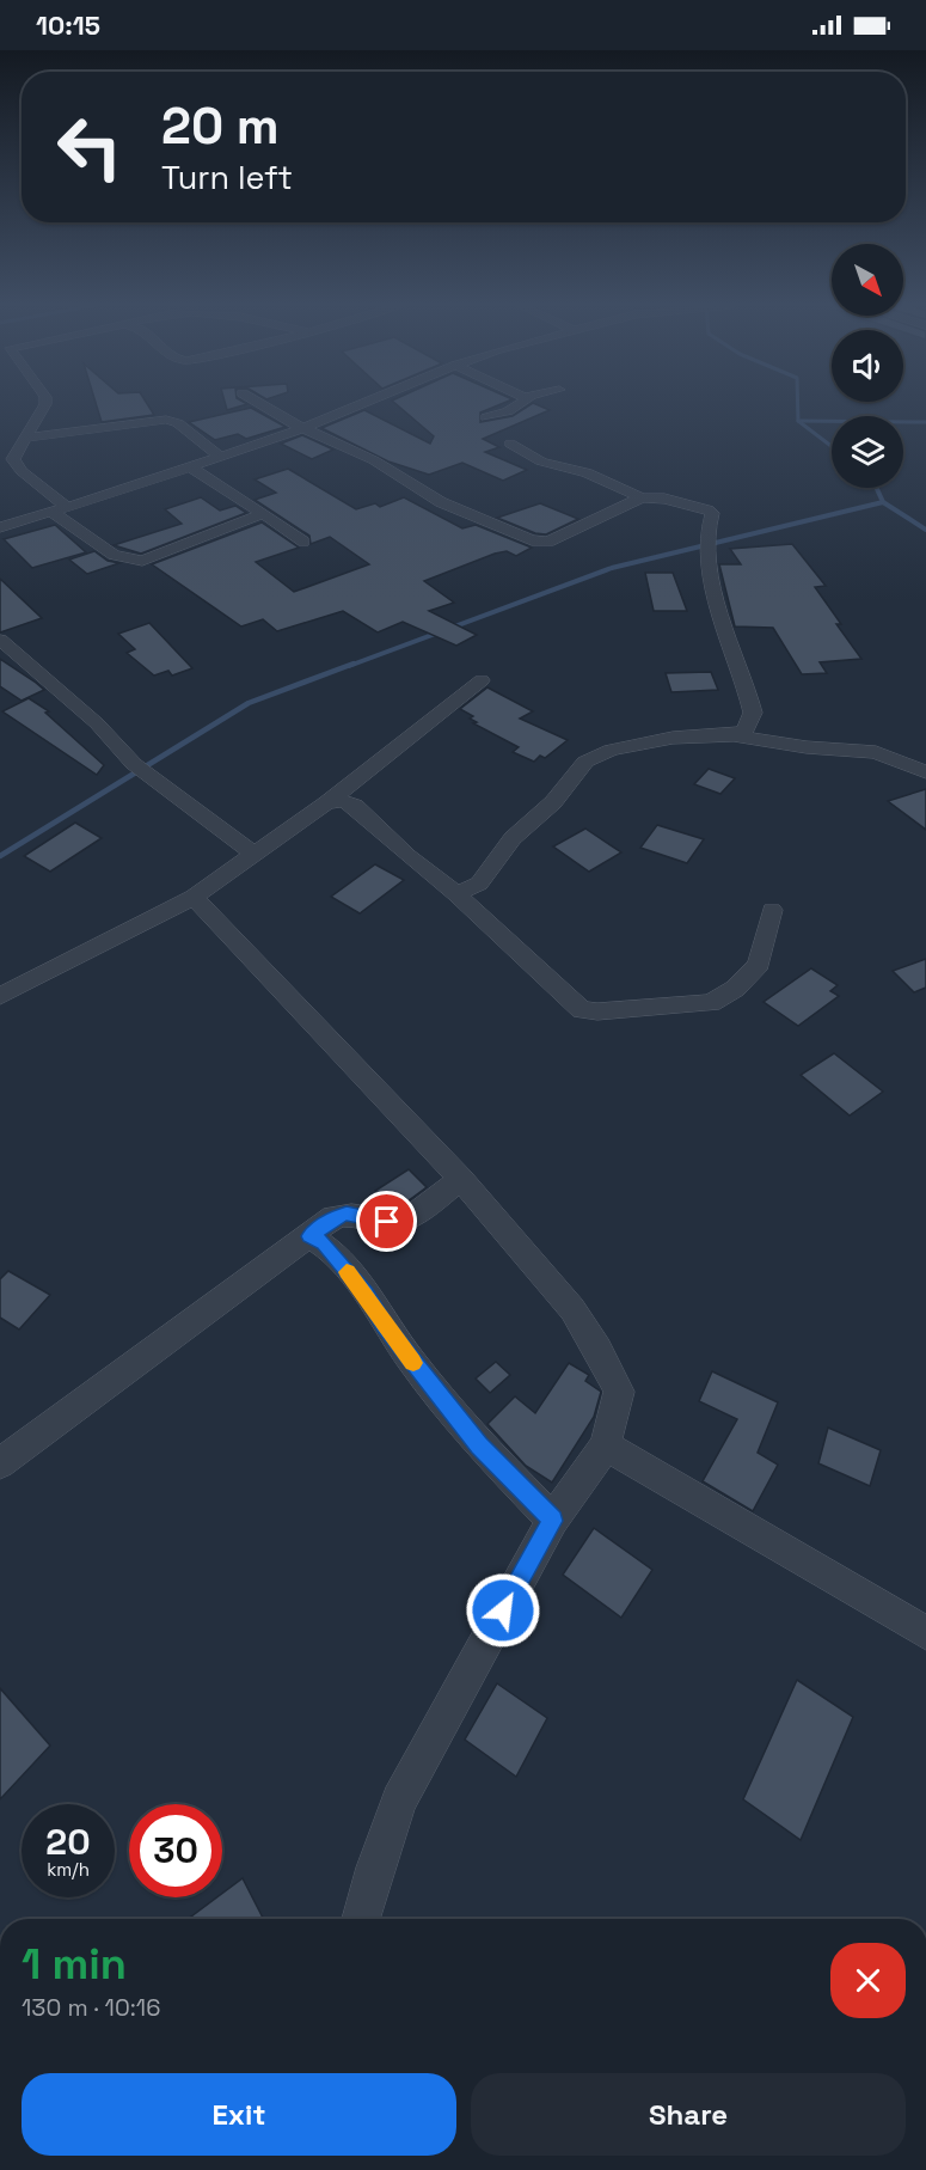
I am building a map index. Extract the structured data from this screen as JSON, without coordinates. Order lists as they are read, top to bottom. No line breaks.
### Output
{"north":"bottom right","page":{"status":"10:15","turn":["20 m","Turn left"],"speed":"20 km/h","limit":"30","heading":["1 min","130 m · 10:16"],"buttons":["Exit","Share"]}}
